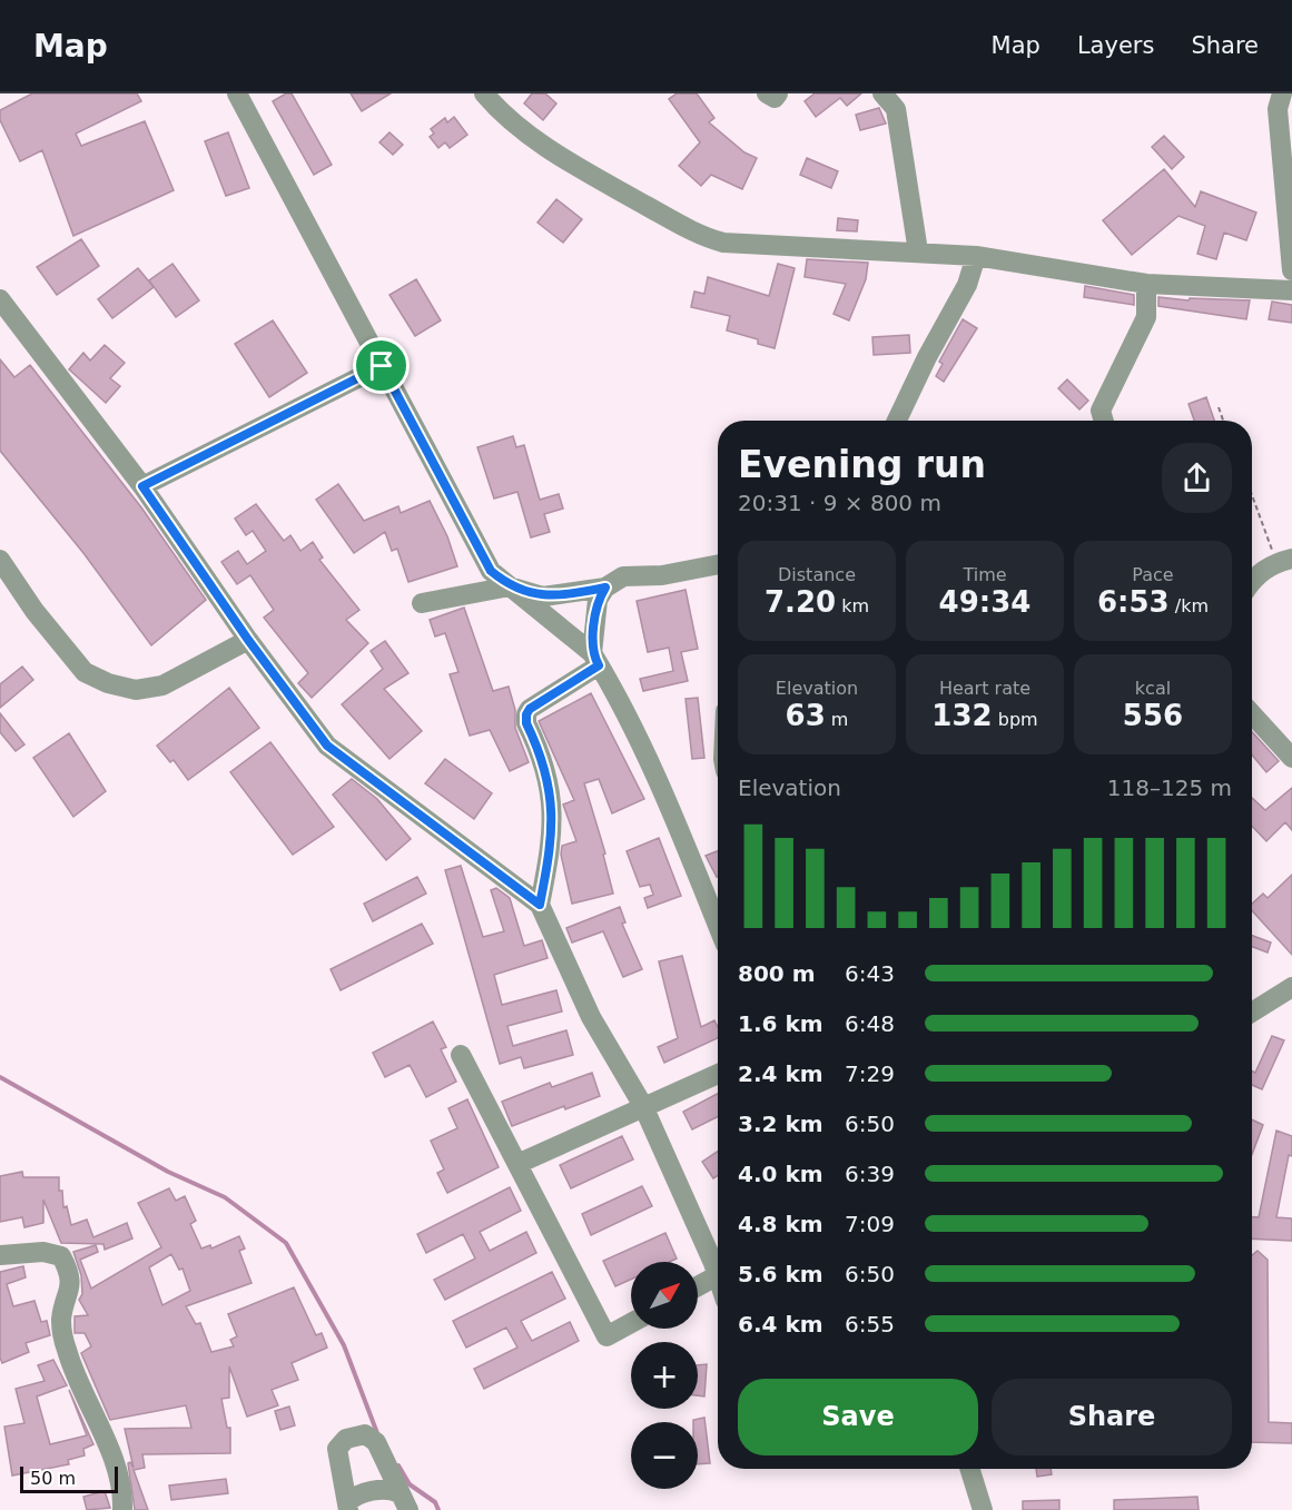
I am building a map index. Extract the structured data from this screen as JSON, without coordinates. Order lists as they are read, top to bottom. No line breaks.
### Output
{"scale_bar":"50 m","north":"top right","page":{"header":"Map","nav":["Map","Layers","Share"],"heading":["Evening run","20:31 · 9 × 800 m"],"stats":[["Distance","7.20 km"],["Time","49:34"],["Pace","6:53 /km"],["Elevation","63 m"],["Heart rate","132 bpm"],["kcal","556"]],"chart":["Elevation","118–125 m"],"list":[{"name":"800 m","note":"6:43"},{"name":"1.6 km","note":"6:48"},{"name":"2.4 km","note":"7:29"},{"name":"3.2 km","note":"6:50"},{"name":"4.0 km","note":"6:39"},{"name":"4.8 km","note":"7:09"},{"name":"5.6 km","note":"6:50"},{"name":"6.4 km","note":"6:55"}],"map_buttons":["+","−"],"buttons":["Save","Share"],"scale":"50 m"}}
